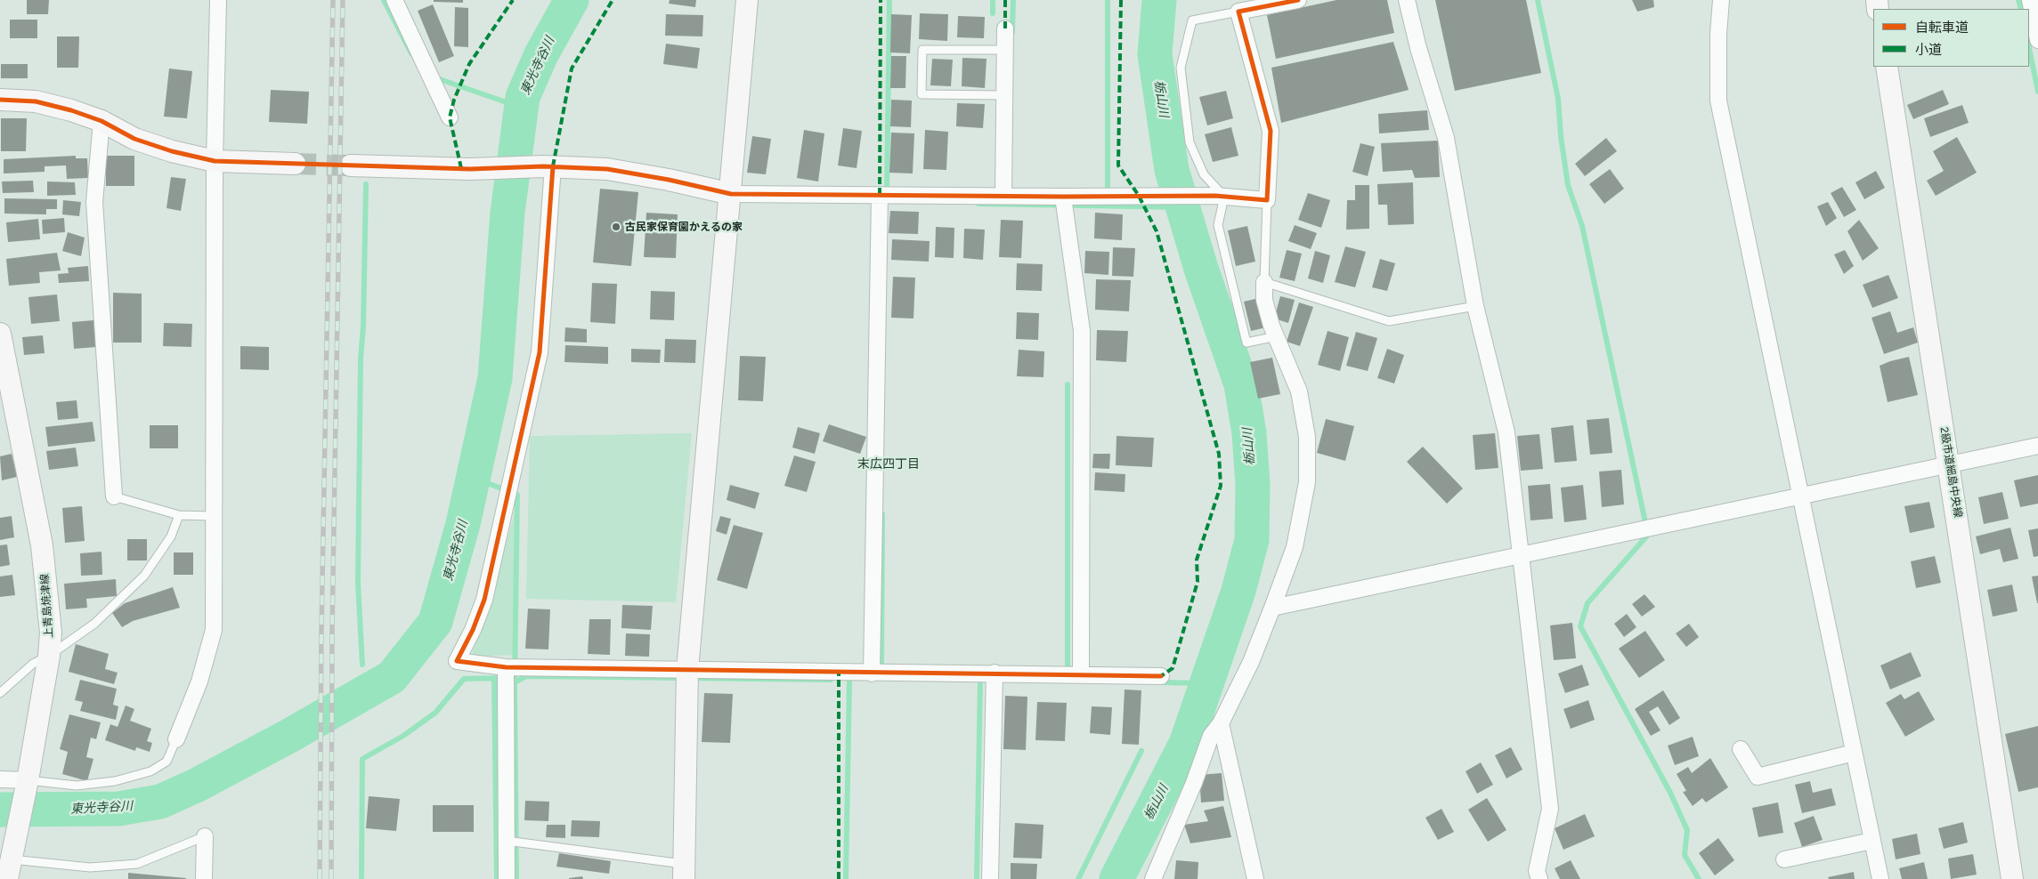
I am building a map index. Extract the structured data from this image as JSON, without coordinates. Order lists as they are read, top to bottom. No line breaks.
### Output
{"streets":{"street":["2級市道細島中央線","上青島焼津線"]},"districts":["末広四丁目"],"water":["東光寺谷川","栃山川"],"places":["古民家保育園かえるの家"],"legend":["自転車道","小道"]}
